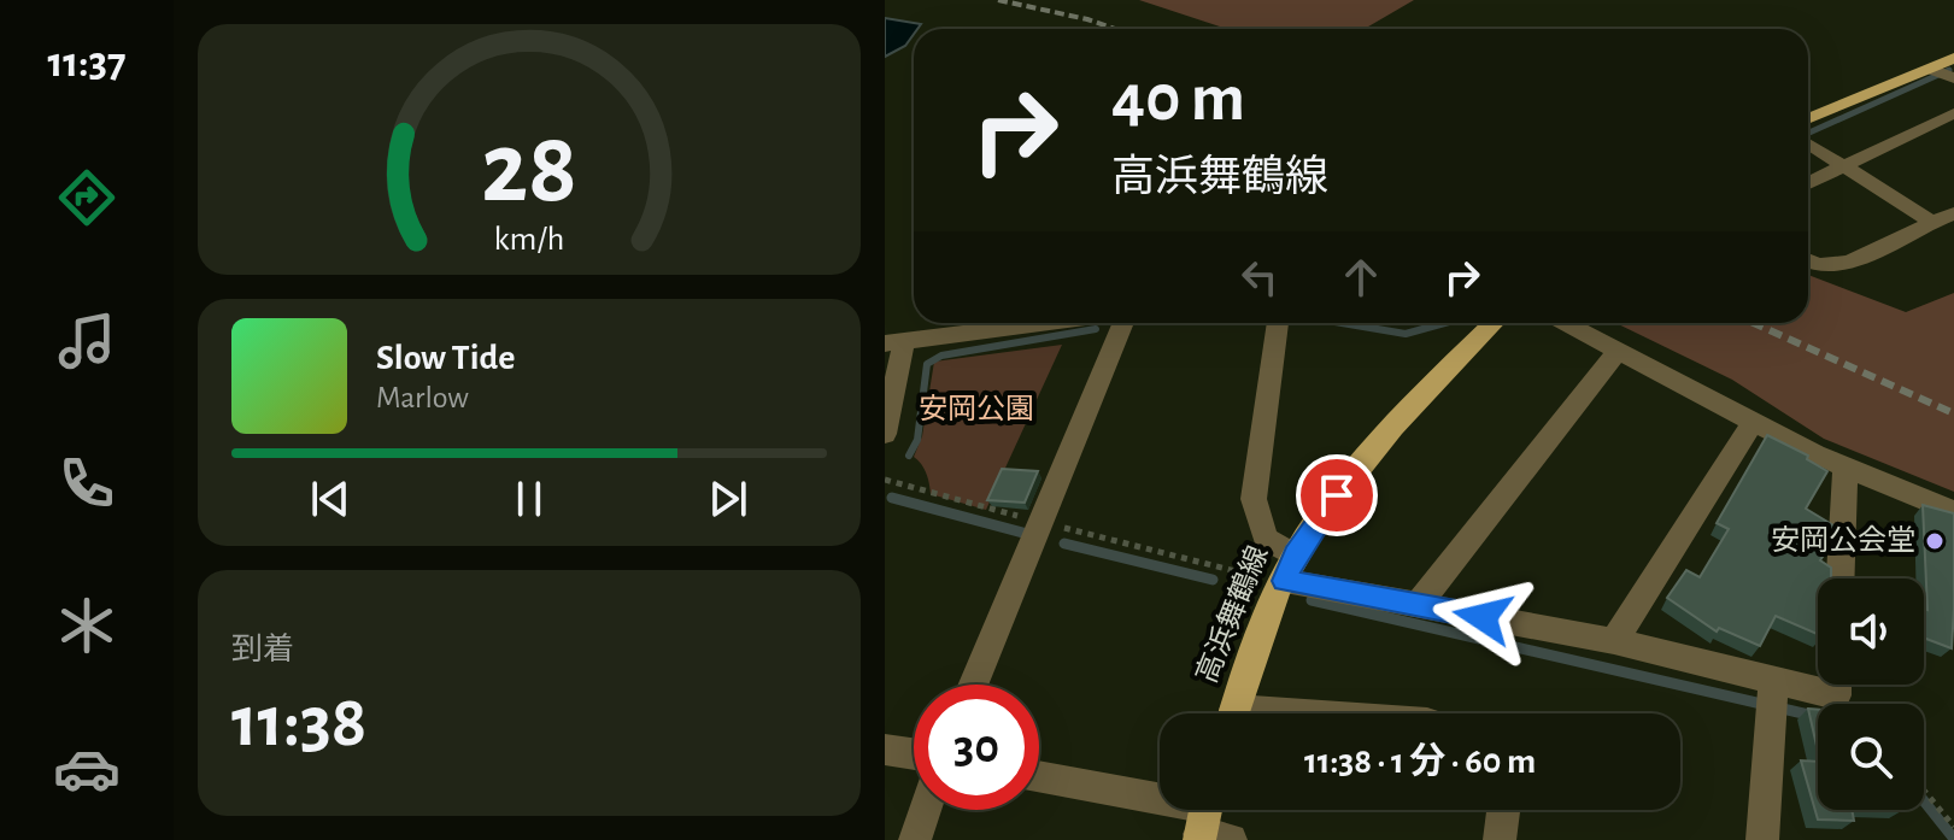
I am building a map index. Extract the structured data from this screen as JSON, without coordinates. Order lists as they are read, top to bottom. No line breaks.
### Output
{"streets":{"main road":["高浜舞鶴線"]},"parks":["安岡公園"],"places":["安岡公会堂"],"page":{"tabs":"11:37","turn":["40 m","高浜舞鶴線"],"song":["Slow Tide","Marlow"],"tile":["到着","11:38"],"limit":"30","trip":"11:38 · 1 分 · 60 m","gauge":["28","km/h"]}}
